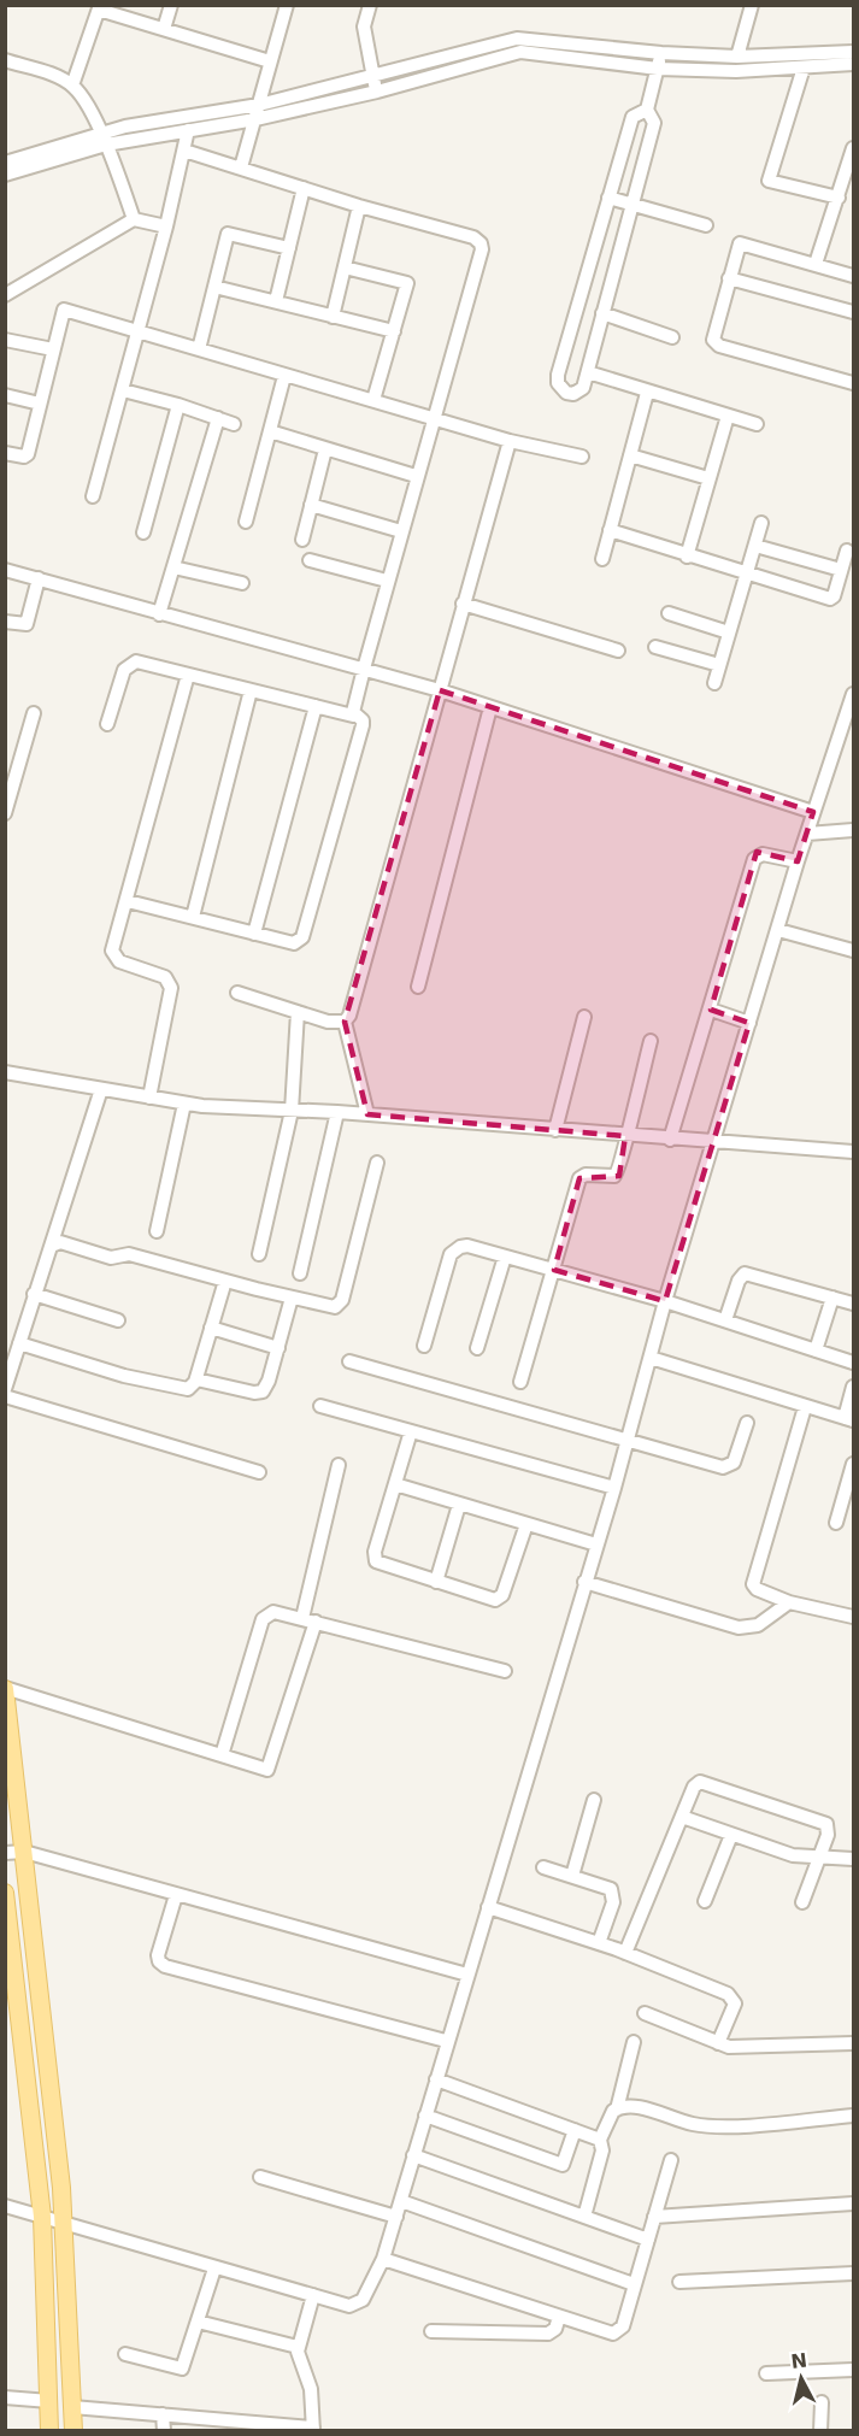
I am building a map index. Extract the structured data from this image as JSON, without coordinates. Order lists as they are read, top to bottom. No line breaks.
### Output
{"north":"top"}
